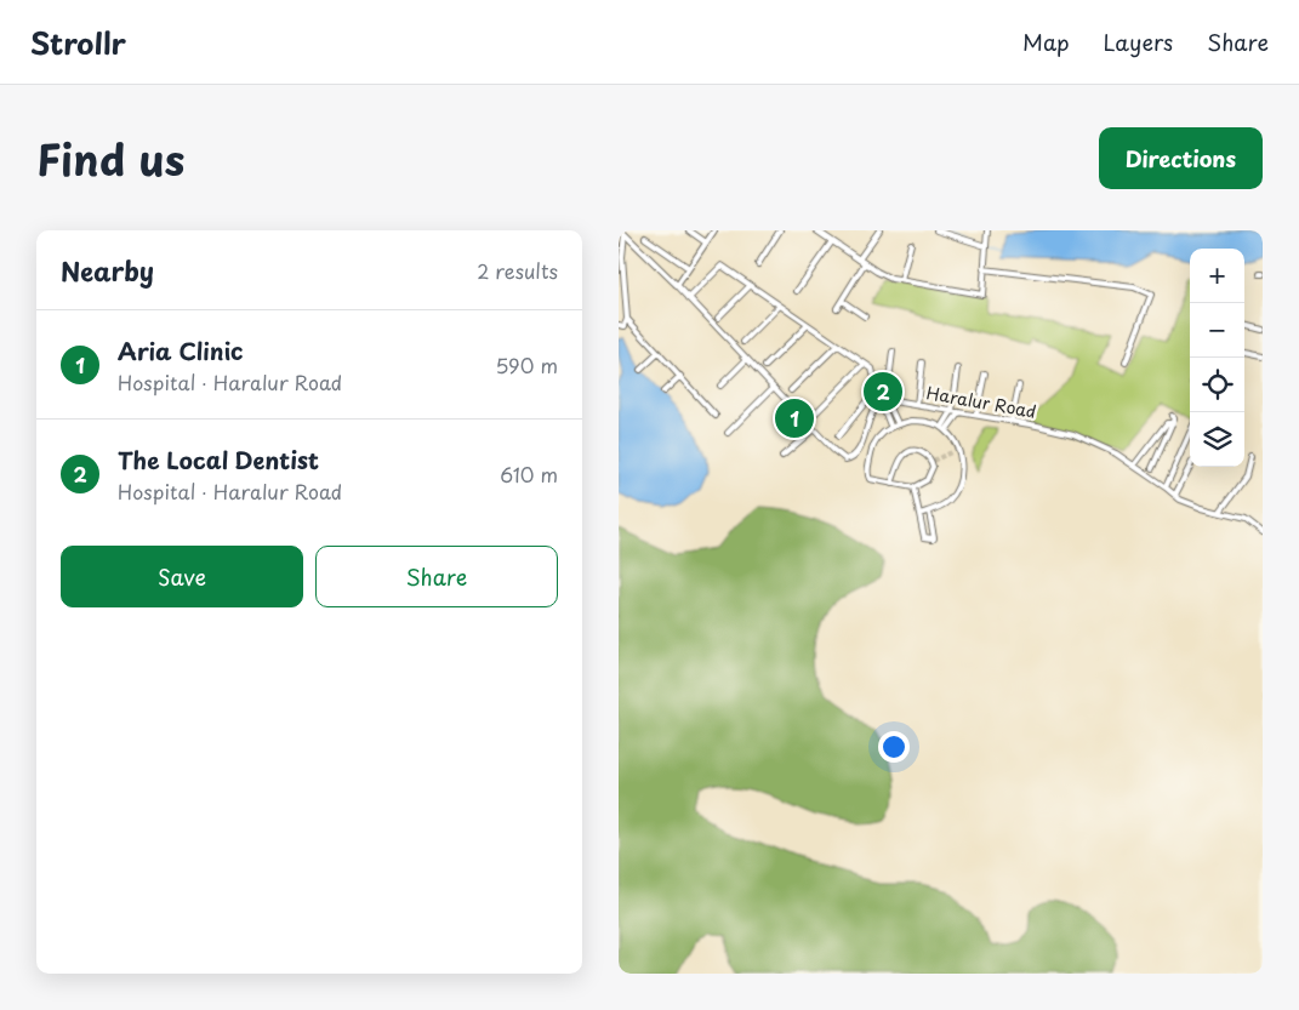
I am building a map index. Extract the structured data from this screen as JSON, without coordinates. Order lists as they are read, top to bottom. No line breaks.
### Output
{"streets":{"street":["Haralur Road"]},"page":{"header":"Strollr","nav":["Map","Layers","Share"],"title":"Find us","buttons":["Directions",["Save","Share"]],"heading":["Nearby","2 results"],"map_buttons":["+","−"],"list":[{"mark":"1","name":"Aria Clinic","note":"Hospital · Haralur Road","value":"590 m"},{"mark":"2","name":"The Local Dentist","note":"Hospital · Haralur Road","value":"610 m"}],"pins":["2","1"]}}
